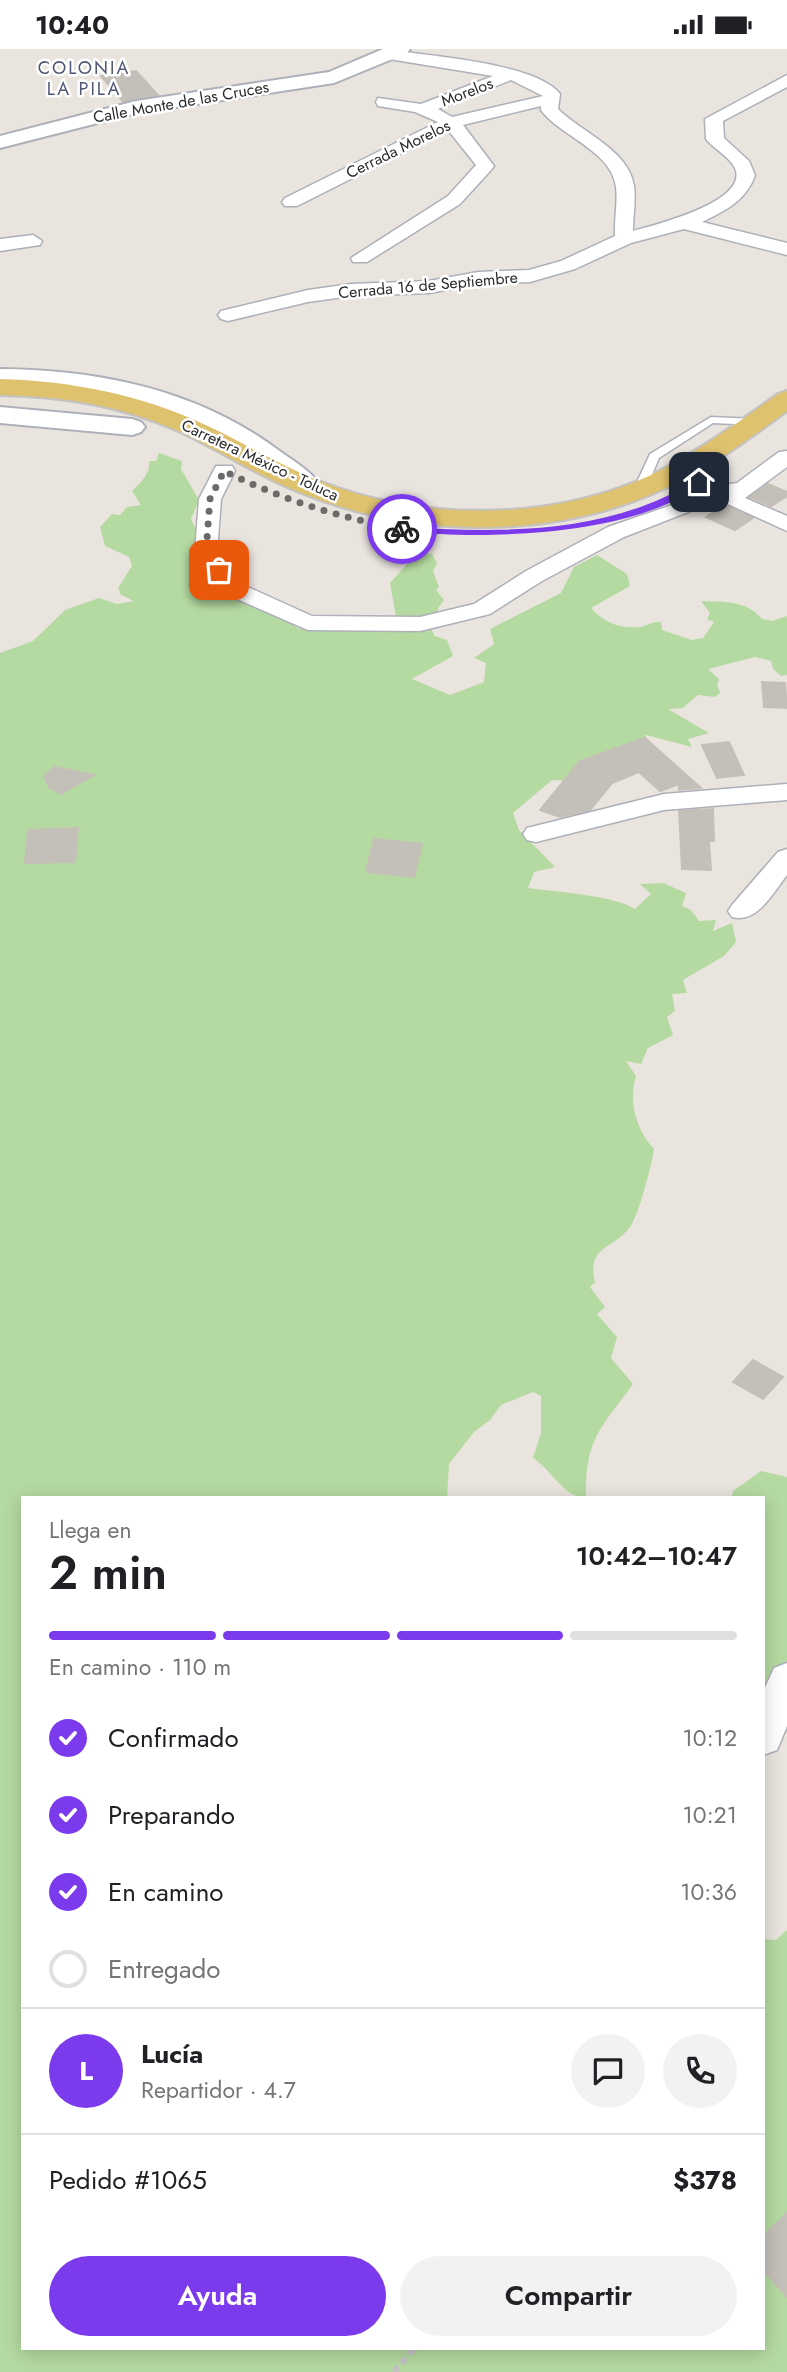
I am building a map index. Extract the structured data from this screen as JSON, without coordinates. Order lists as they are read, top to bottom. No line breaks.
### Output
{"streets":{"main road":["Carretera México - Toluca"],"street":["Morelos","Calle Monte de las Cruces","Cerrada Morelos","Cerrada 16 de Septiembre"]},"districts":["COLONIA LA PILA"],"page":{"status":"10:40","heading":["2 min","Llega en","10:42–10:47"],"panel":["Lucía","Repartidor · 4.7","Pedido #1065","$378"],"bar":"En camino · 110 m","list":[["Confirmado","10:12"],["Preparando","10:21"],["En camino","10:36"],"Entregado"],"round":"L","buttons":["Ayuda","Compartir"]}}
